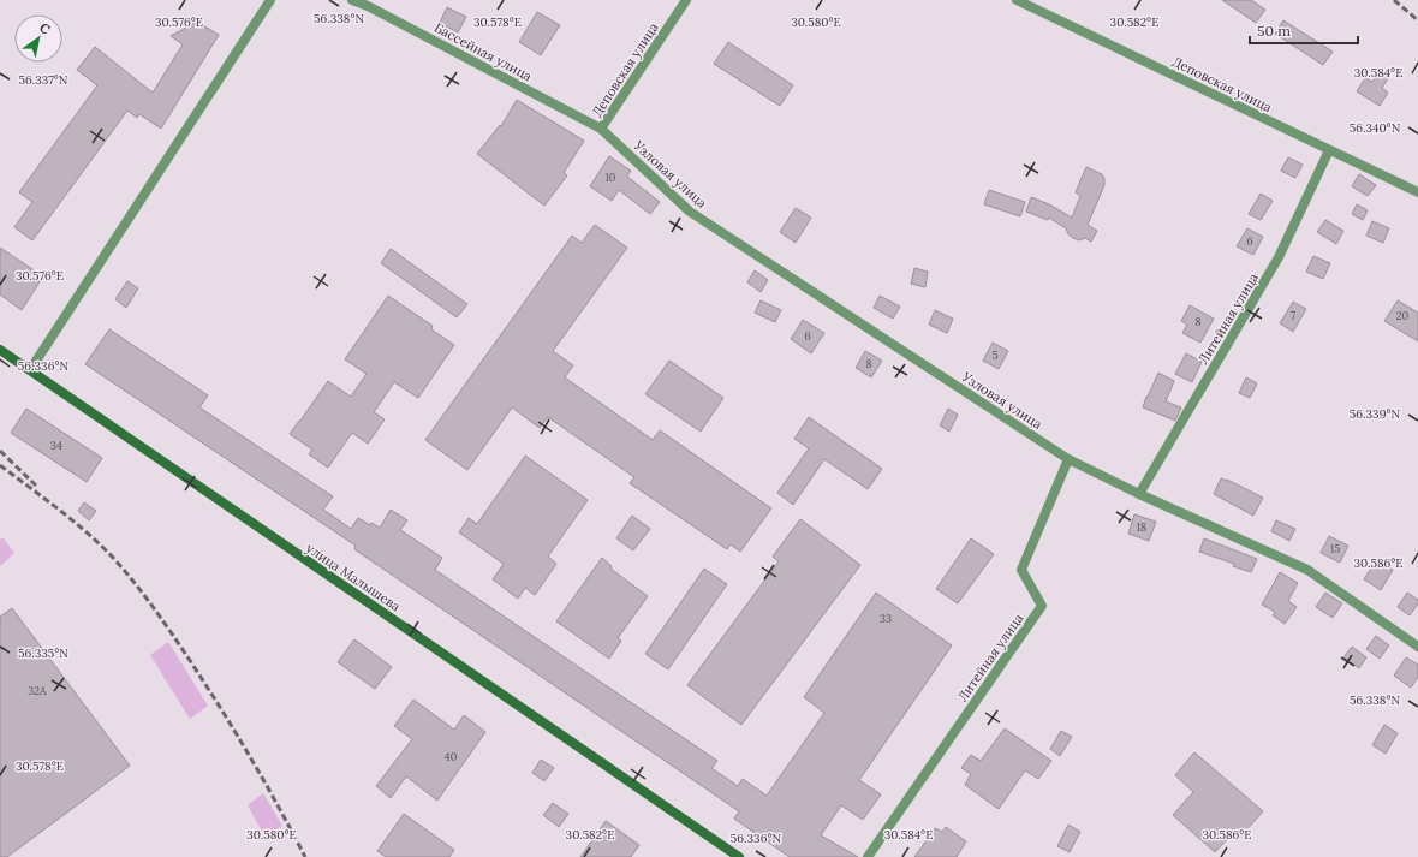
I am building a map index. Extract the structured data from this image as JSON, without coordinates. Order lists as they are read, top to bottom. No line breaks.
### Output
{"streets":{"street":["Бассейная улица","Деповская улица","Узловая улица","Литейная улица","улица Малышева"]},"crossings":[["Бассейная улица","Деповская улица"],["Бассейная улица","Узловая улица"],["Деповская улица","Узловая улица"],["Деповская улица","Литейная улица"],["Узловая улица","Литейная улица"]],"house_numbers":["10","6","7","20","8","6","5","8","34","18","15","33","32А","40"],"scale_bar":"50 m","north":"top right","coordinates":["56.338°N","30.576°E","30.578°E","30.580°E","30.582°E","30.584°E","56.337°N","56.340°N","56.336°N","56.339°N","30.586°E","56.335°N"]}
